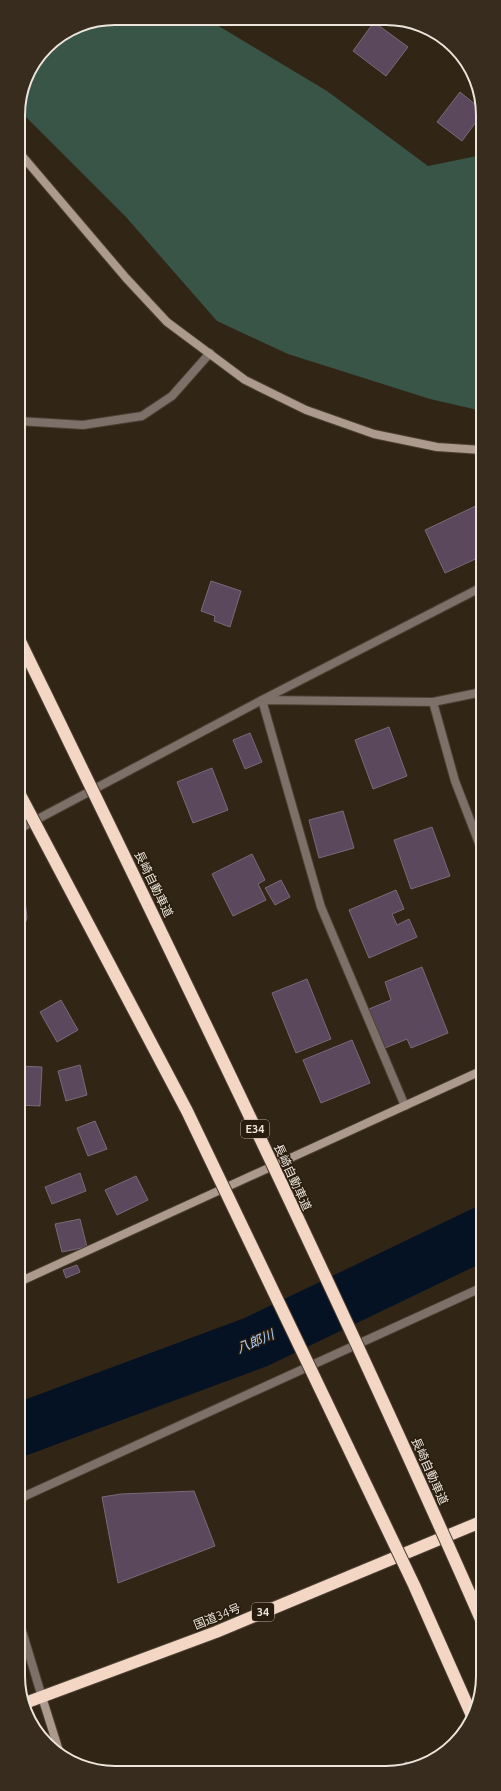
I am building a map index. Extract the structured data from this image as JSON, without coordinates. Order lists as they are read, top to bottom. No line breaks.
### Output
{"streets":{"highway":["長崎自動車道","E34","34","国道34号"]},"water":["八郎川"]}
